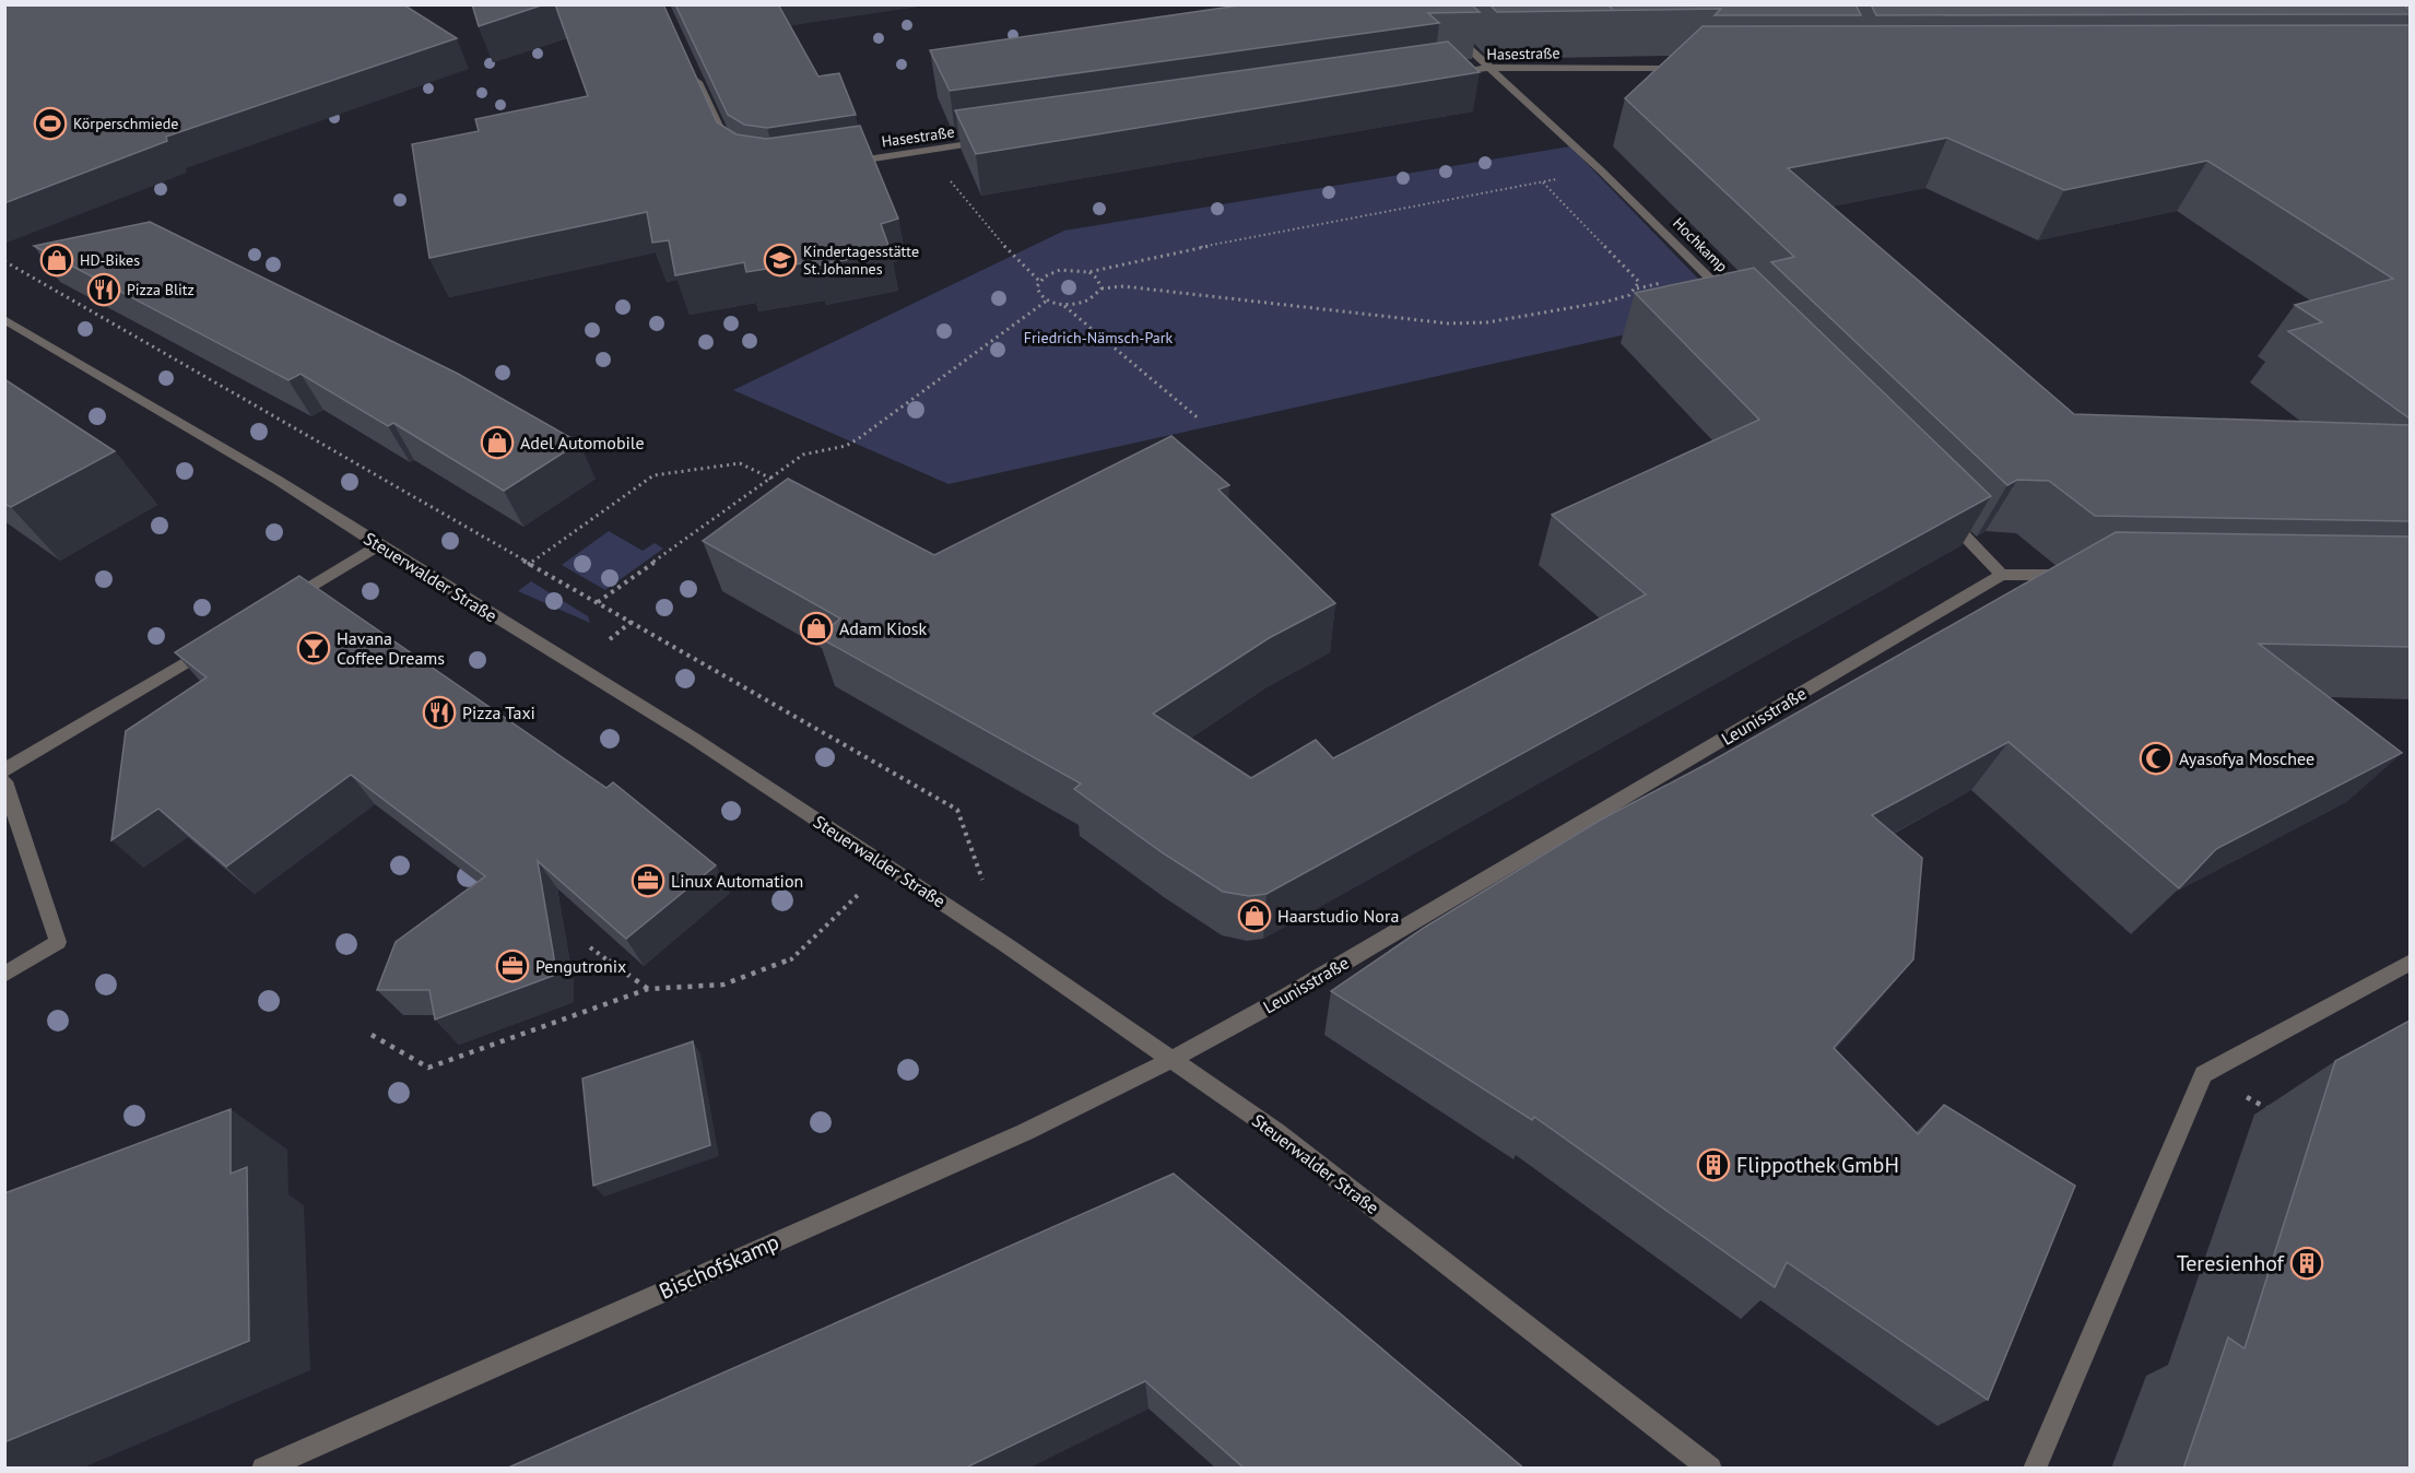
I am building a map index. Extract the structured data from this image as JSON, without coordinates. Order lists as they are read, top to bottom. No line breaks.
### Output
{"streets":{"street":["Hasestraße","Hochkamp","Steuerwalder Straße","Leunisstraße","Bischofskamp"]},"crossings":[["Hasestraße","Hochkamp"],["Steuerwalder Straße","Leunisstraße"],["Steuerwalder Straße","Bischofskamp"],["Leunisstraße","Bischofskamp"]],"parks":["Friedrich-Nämsch-Park"],"places":{"sports":["Körperschmiede"],"shop":["HD-Bikes","Adel Automobile","Adam Kiosk","Haarstudio Nora"],"school or university":["Kindertagesstätte St. Johannes"],"restaurant":["Pizza Blitz","Pizza Taxi"],"bar":["Havana Coffee Dreams"],"mosque":["Ayasofya Moschee"],"office":["Linux Automation","Pengutronix"],"building":["Flippothek GmbH","Teresienhof"]}}
